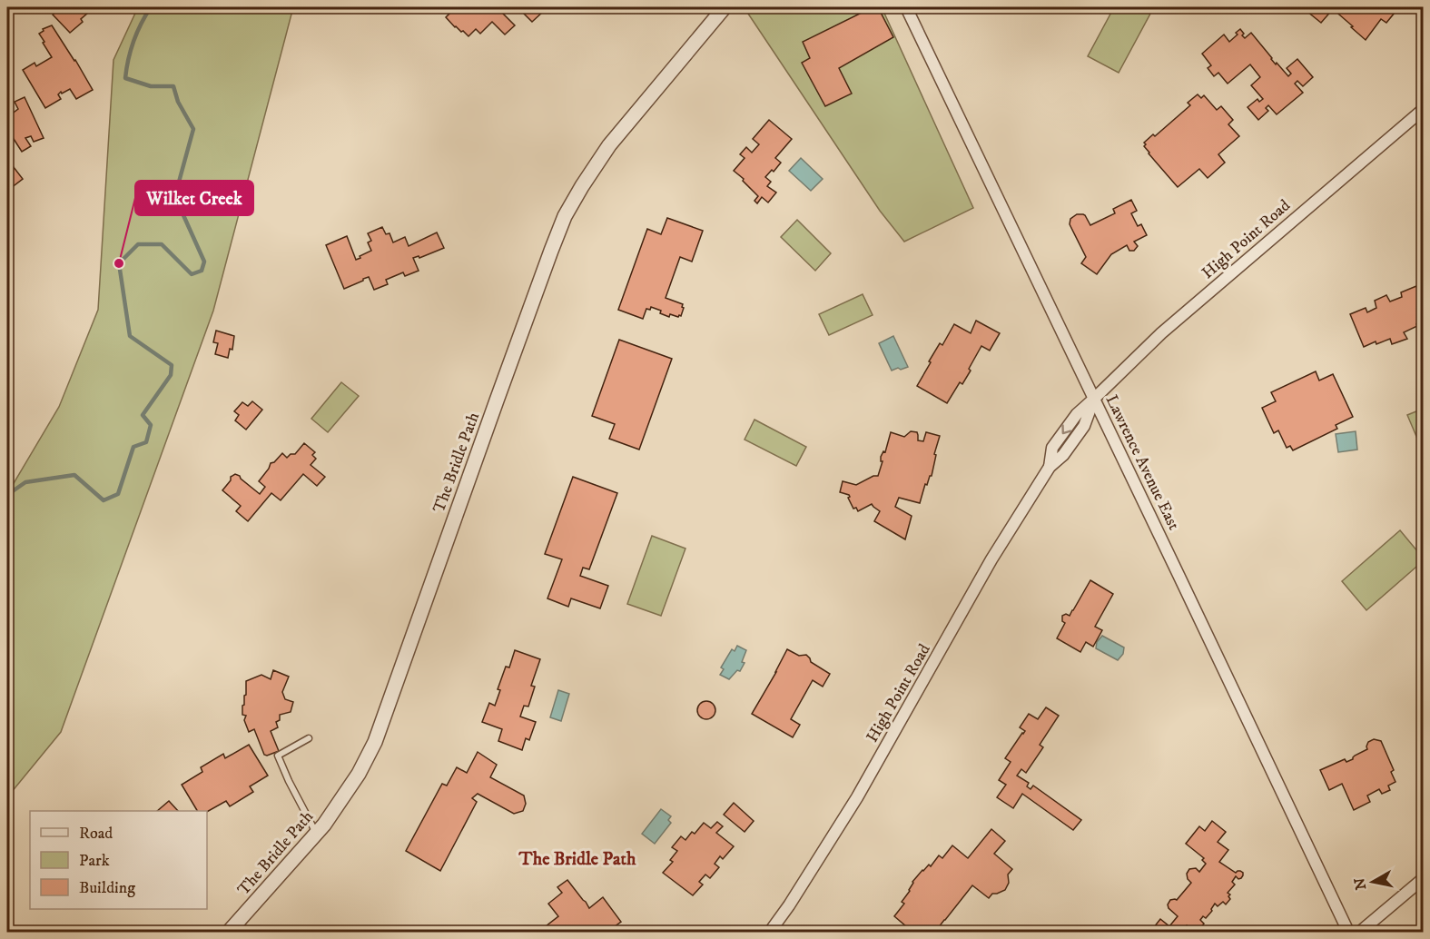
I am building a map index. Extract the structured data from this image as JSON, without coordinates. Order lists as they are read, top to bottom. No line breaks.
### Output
{"streets":{"street":["High Point Road","The Bridle Path","Lawrence Avenue East"]},"crossings":[["High Point Road","Lawrence Avenue East"]],"districts":["The Bridle Path"],"places":["Wilket Creek"],"legend":["Road","Park","Building"],"north":"left"}
